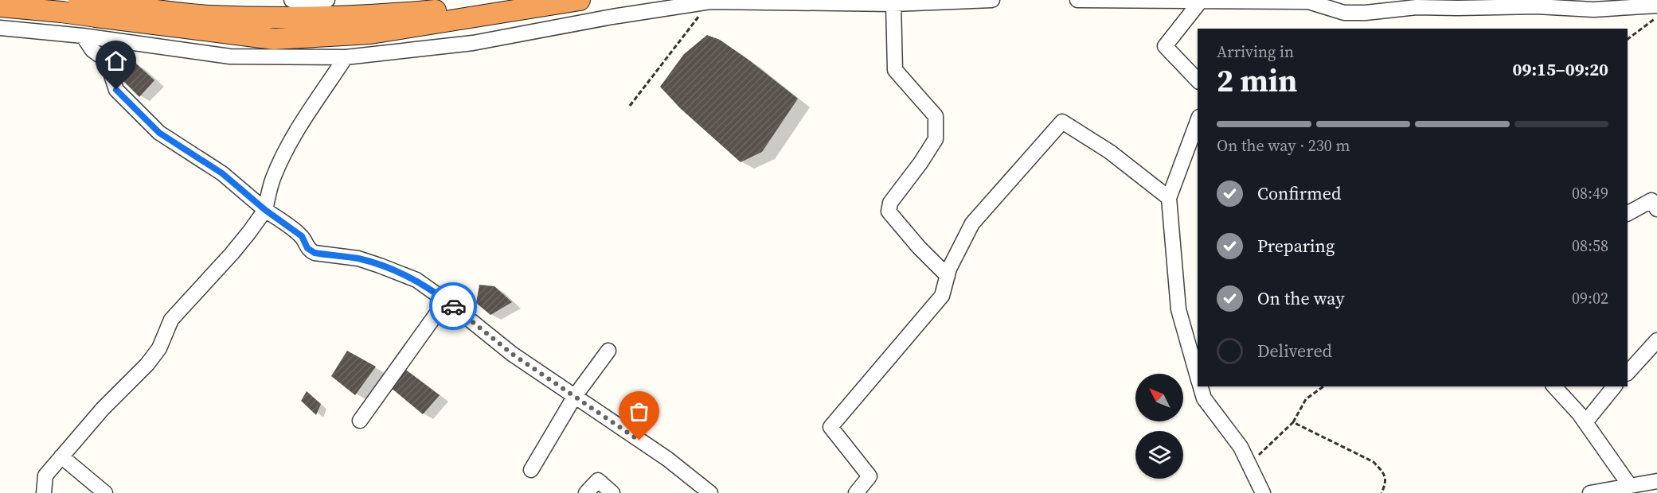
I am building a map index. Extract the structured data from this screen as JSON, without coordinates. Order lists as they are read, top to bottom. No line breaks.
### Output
{"north":"top left","page":{"heading":["2 min","Arriving in","09:15–09:20"],"bar":"On the way · 230 m","list":[["Confirmed","08:49"],["Preparing","08:58"],["On the way","09:02"],"Delivered"]}}
